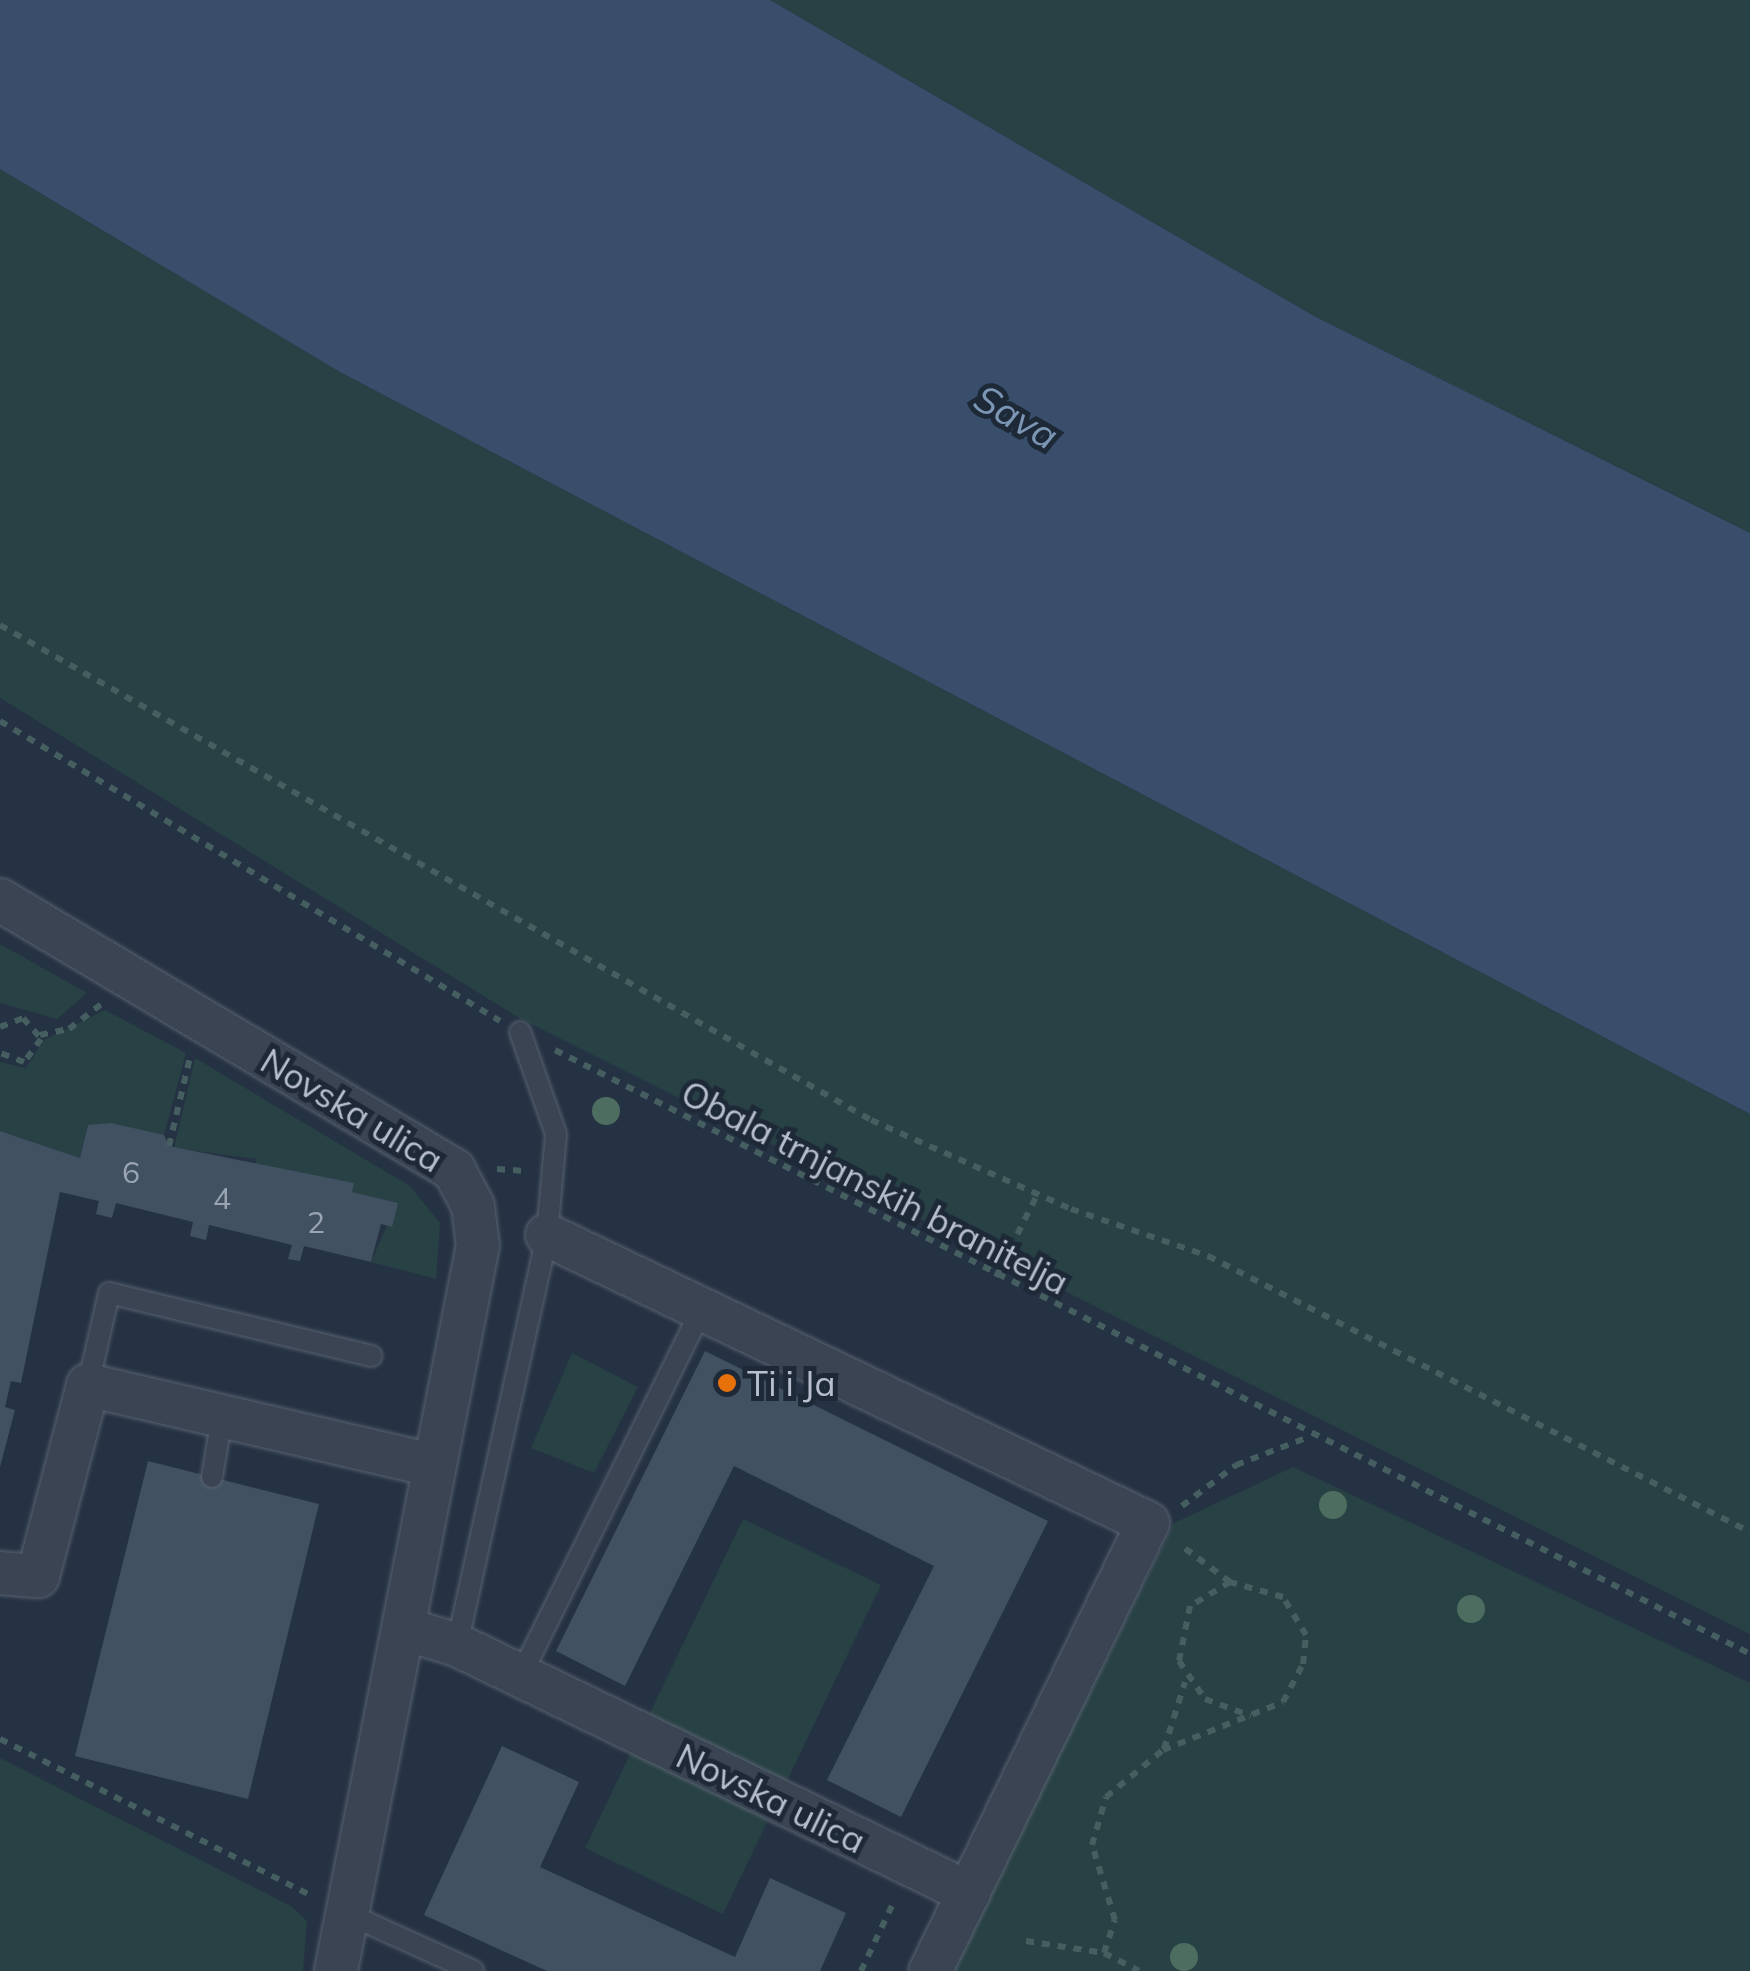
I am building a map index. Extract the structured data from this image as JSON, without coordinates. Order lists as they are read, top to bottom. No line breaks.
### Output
{"streets":{"street":["Novska ulica"],"path":["Obala trnjanskih branitelja"]},"water":["Sava"],"places":["Ti i Ja"],"house_numbers":["6","4","2"]}
